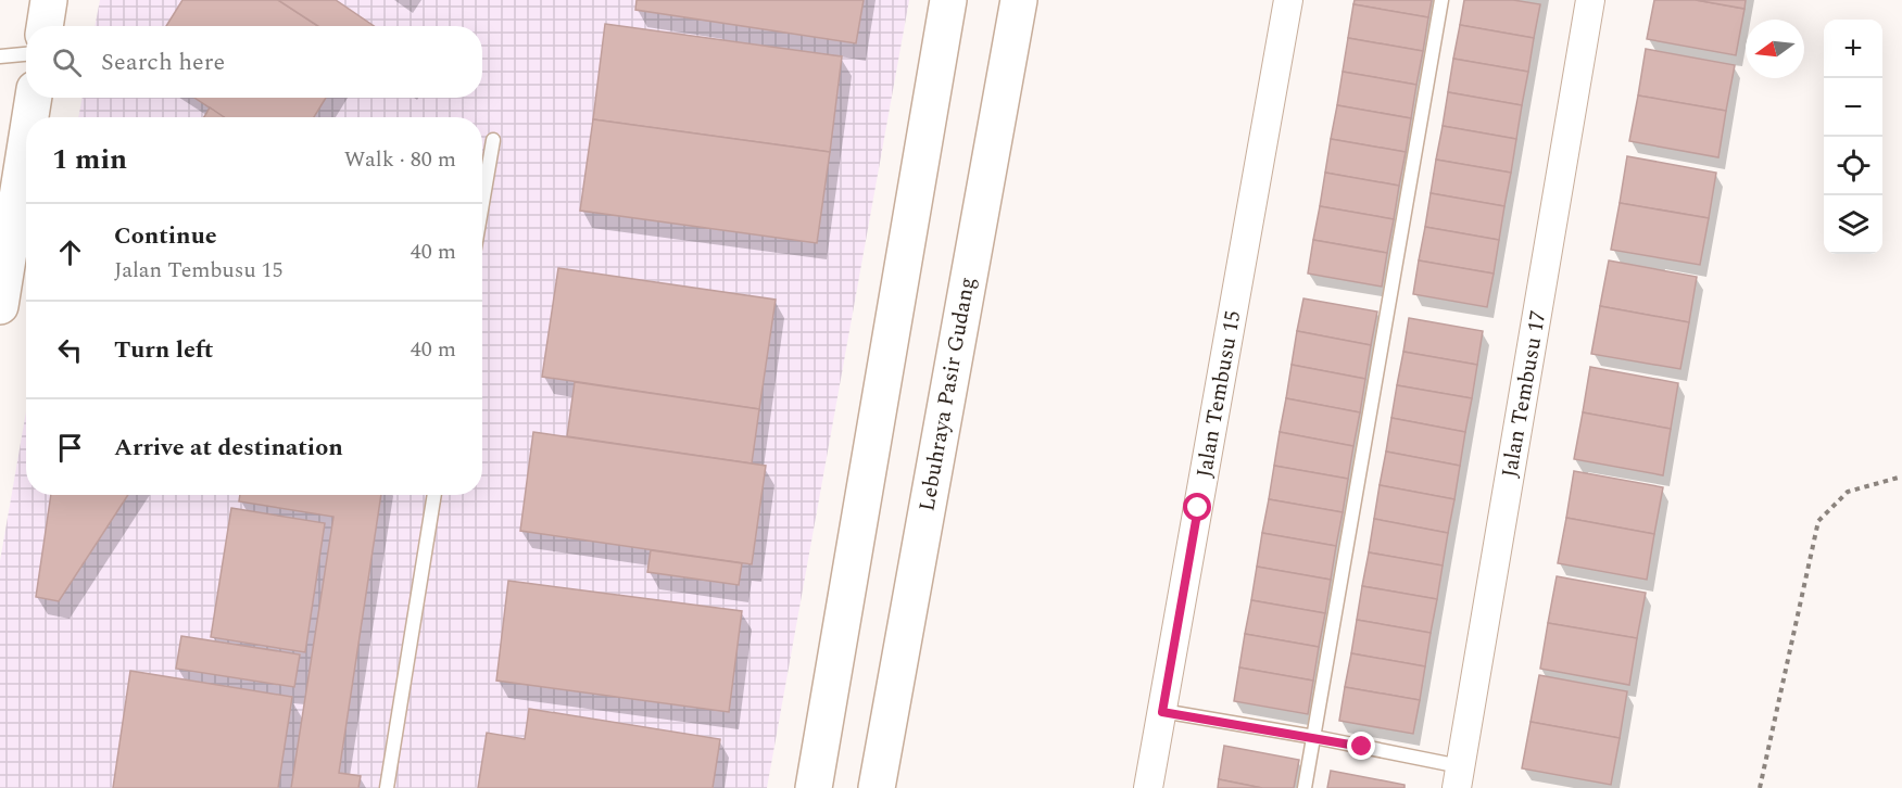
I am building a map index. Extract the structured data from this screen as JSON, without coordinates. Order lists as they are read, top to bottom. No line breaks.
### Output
{"streets":{"main road":["Lebuhraya Pasir Gudang"],"street":["Jalan Tembusu 15","Jalan Tembusu 17"]},"north":"left","page":{"map_buttons":["+","−"],"search":"Search here","heading":["1 min","Walk · 80 m"],"list":[["Continue","Jalan Tembusu 15","40 m"],["Turn left","40 m"],"Arrive at destination"]}}
